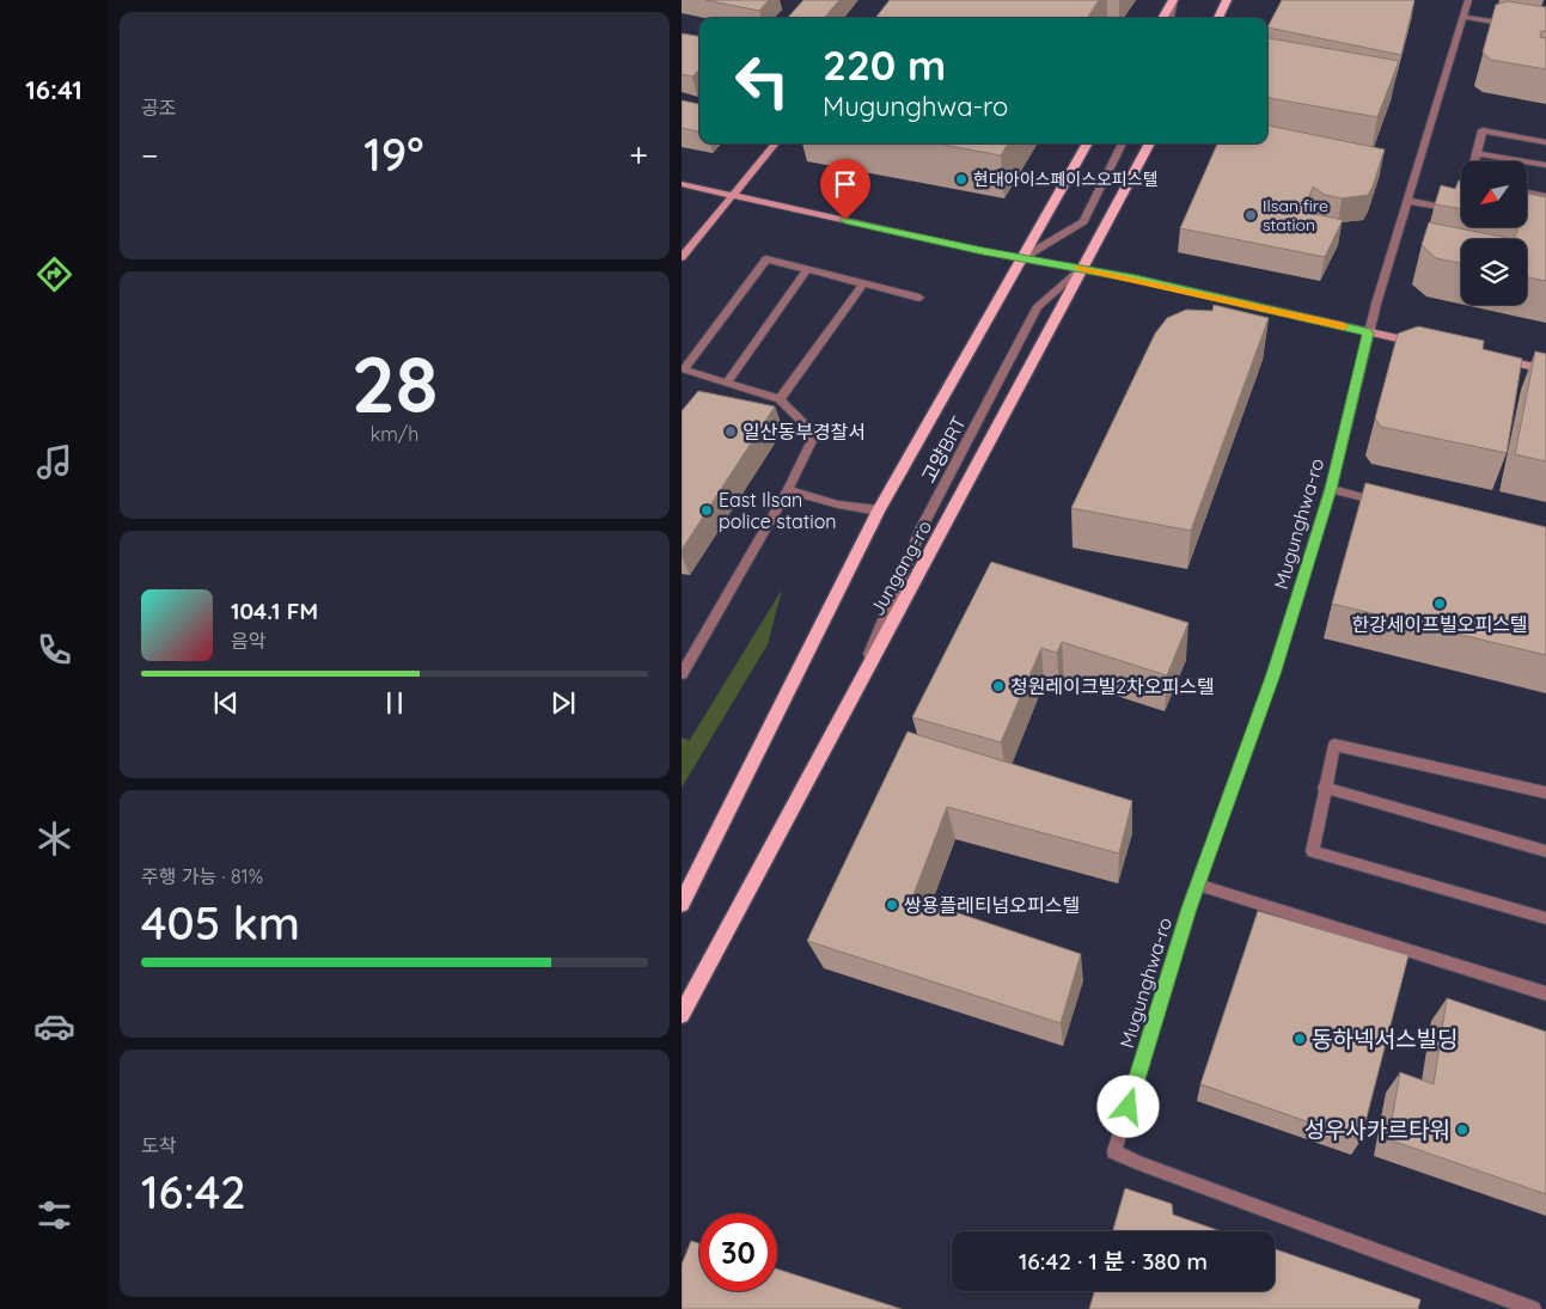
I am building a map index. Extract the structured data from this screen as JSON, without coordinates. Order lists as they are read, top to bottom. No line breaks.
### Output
{"streets":{"main road":["Jungang-ro"],"street":["고양BRT","Mugunghwa-ro"]},"crossings":[["고양BRT","Jungang-ro"]],"places":["현대아이스페이스오피스텔","Ilsan fire station","일산동부경찰서","East Ilsan police station","한강세이프빌오피스텔","청원레이크빌2차오피스텔","쌍용플레티넘오피스텔","동하넥서스빌딩","성우사카르타워"],"north":"bottom left","page":{"tabs":"16:41","tile":["공조",["28","km/h"],["주행 가능 · 81%","405 km"],["도착","16:42"]],"turn":["220 m","Mugunghwa-ro"],"heat":["−","19°","+"],"song":["104.1 FM","음악"],"limit":"30","trip":"16:42 · 1 분 · 380 m"}}
